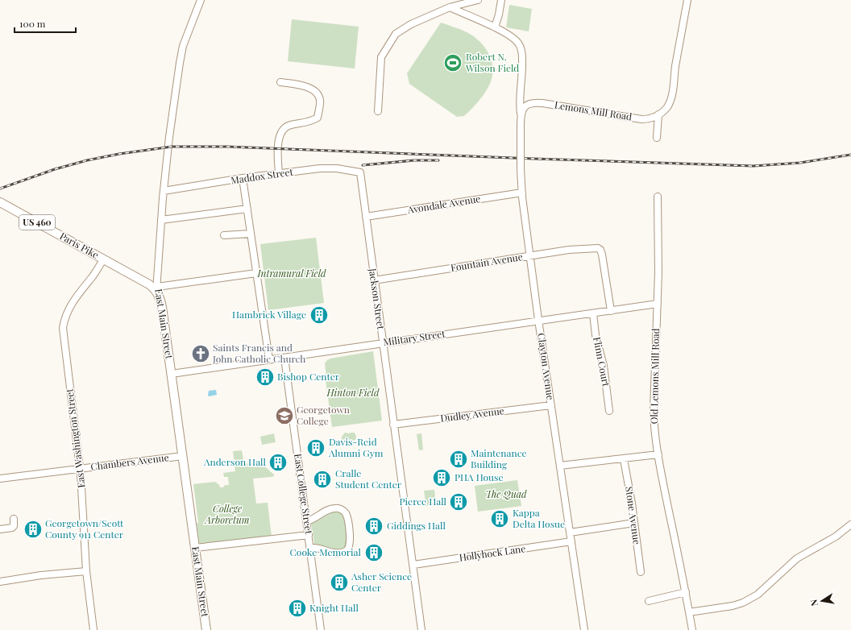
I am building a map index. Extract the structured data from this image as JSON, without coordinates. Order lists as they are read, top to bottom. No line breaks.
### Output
{"streets":{"main road":["US 460","Paris Pike","East Main Street"],"street":["Lemons Mill Road","Maddox Street","Avondale Avenue","Fountain Avenue","Jackson Street","Military Street","Flinn Court","Clayton Avenue","Old Lemons Mill Road","Dudley Avenue","East Washington Street","Chambers Avenue","East College Street","Stone Avenue","Hollyhock Lane"]},"crossings":[["Lemons Mill Road","Clayton Avenue"],["Maddox Street","Jackson Street"],["Maddox Street","East Main Street"],["Avondale Avenue","Jackson Street"],["Avondale Avenue","Clayton Avenue"],["Paris Pike","East Main Street"],["Paris Pike","East Washington Street"],["Fountain Avenue","Jackson Street"],["Fountain Avenue","Military Street"],["Fountain Avenue","Clayton Avenue"],["Jackson Street","Military Street"],["Jackson Street","Dudley Avenue"],["Jackson Street","Hollyhock Lane"],["East Main Street","Military Street"],["East Main Street","Chambers Avenue"],["Military Street","Flinn Court"],["Military Street","Clayton Avenue"],["Military Street","Old Lemons Mill Road"],["Military Street","East College Street"],["Clayton Avenue","Dudley Avenue"],["Clayton Avenue","Hollyhock Lane"],["East Washington Street","Chambers Avenue"]],"parks":["Intramural Field","Hinton Field","The Quad","College Arboretum"],"places":{"sports":["Robert N. Wilson Field"],"building":["Hambrick Village","Bishop Center","Davis-Reid Alumni Gym","Maintenance Building","Anderson Hall","PHA House","Cralle Student Center","Pierce Hall","Kappa Delta Hosue","Giddings Hall","Georgetown/Scott County 911 Center","Cooke Memorial","Asher Science Center","Knight Hall"],"church":["Saints Francis and John Catholic Church"],"school or university":["Georgetown College"]},"scale_bar":"100 m","north":"left"}
